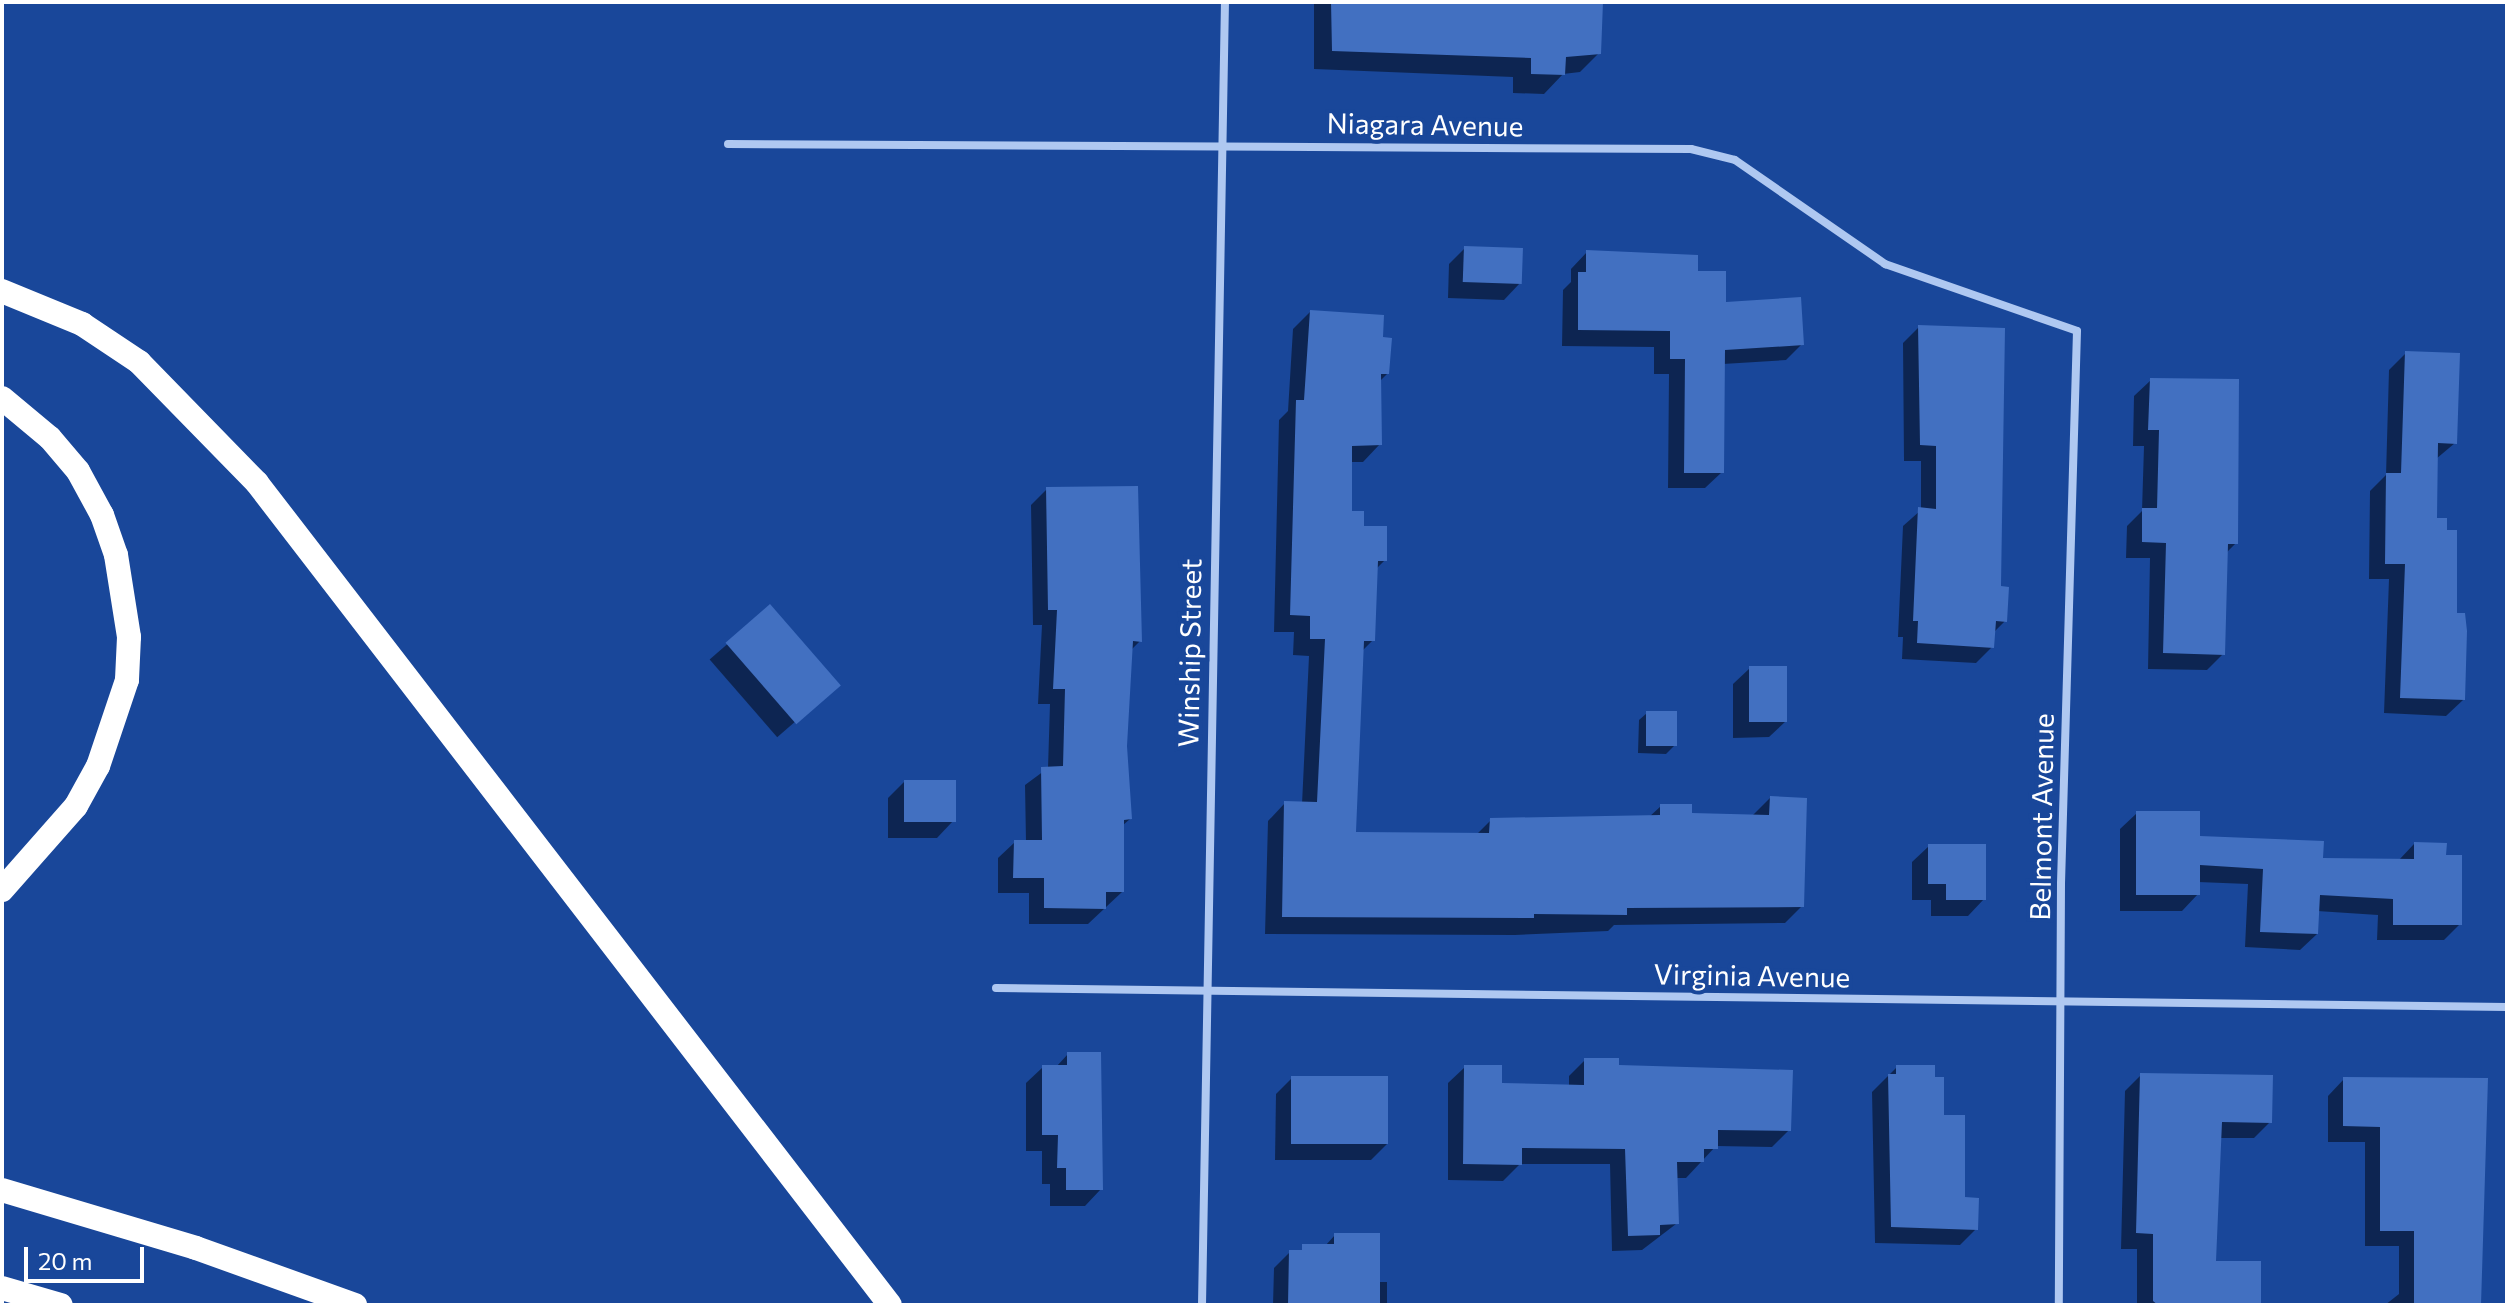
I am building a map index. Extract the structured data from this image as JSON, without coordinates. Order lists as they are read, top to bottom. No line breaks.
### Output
{"streets":{"street":["Niagara Avenue","Winship Street","Belmont Avenue","Virginia Avenue"]},"crossings":[["Niagara Avenue","Winship Street"],["Niagara Avenue","Belmont Avenue"],["Winship Street","Virginia Avenue"],["Belmont Avenue","Virginia Avenue"]],"scale_bar":"20 m"}
